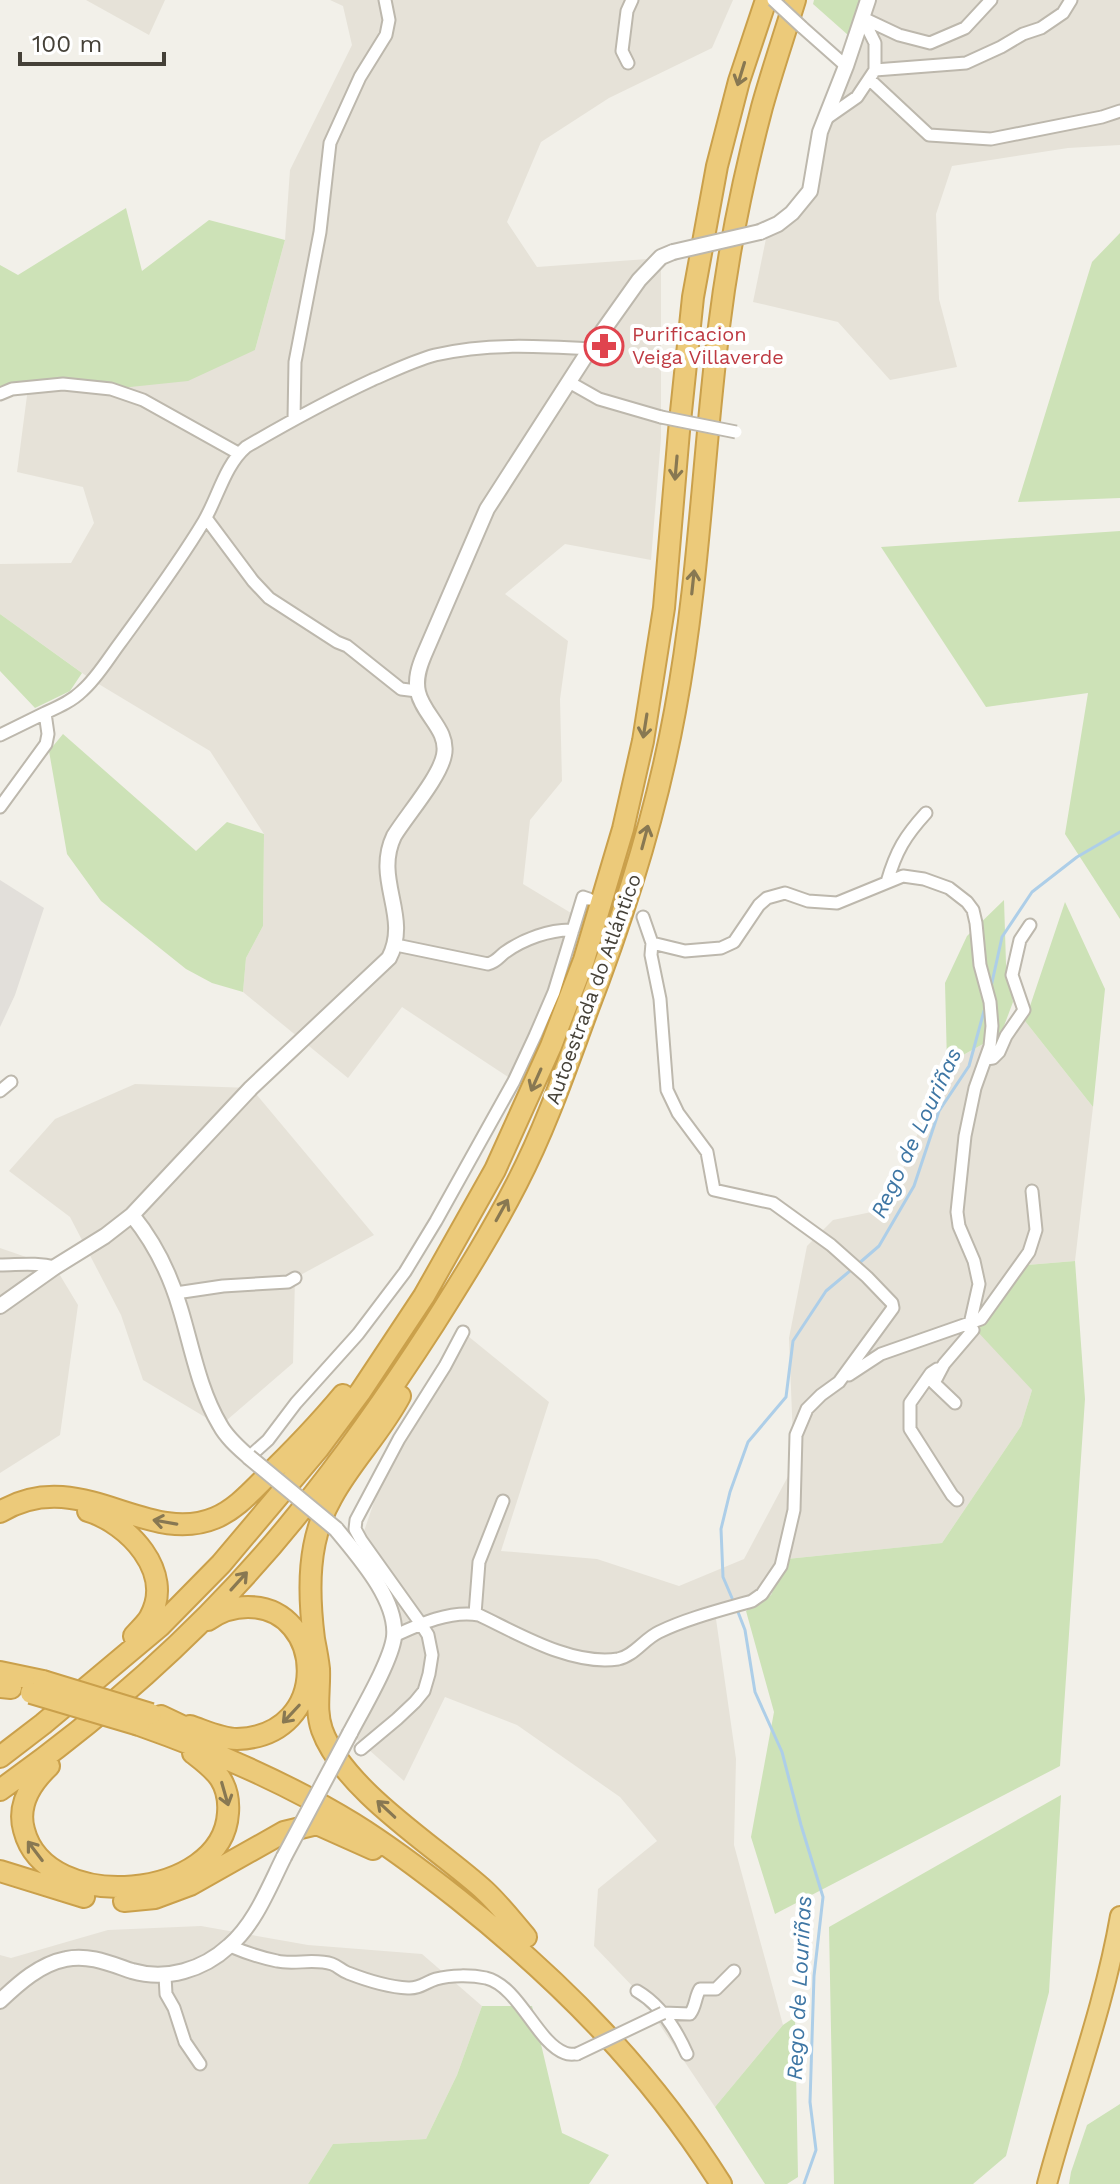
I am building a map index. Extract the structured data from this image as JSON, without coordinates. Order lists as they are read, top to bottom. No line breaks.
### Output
{"streets":{"highway":["Autoestrada do Atlántico"]},"water":["Rego de Louriñas"],"places":{"pharmacy":["Purificacion Veiga Villaverde"]},"scale_bar":"100 m"}
